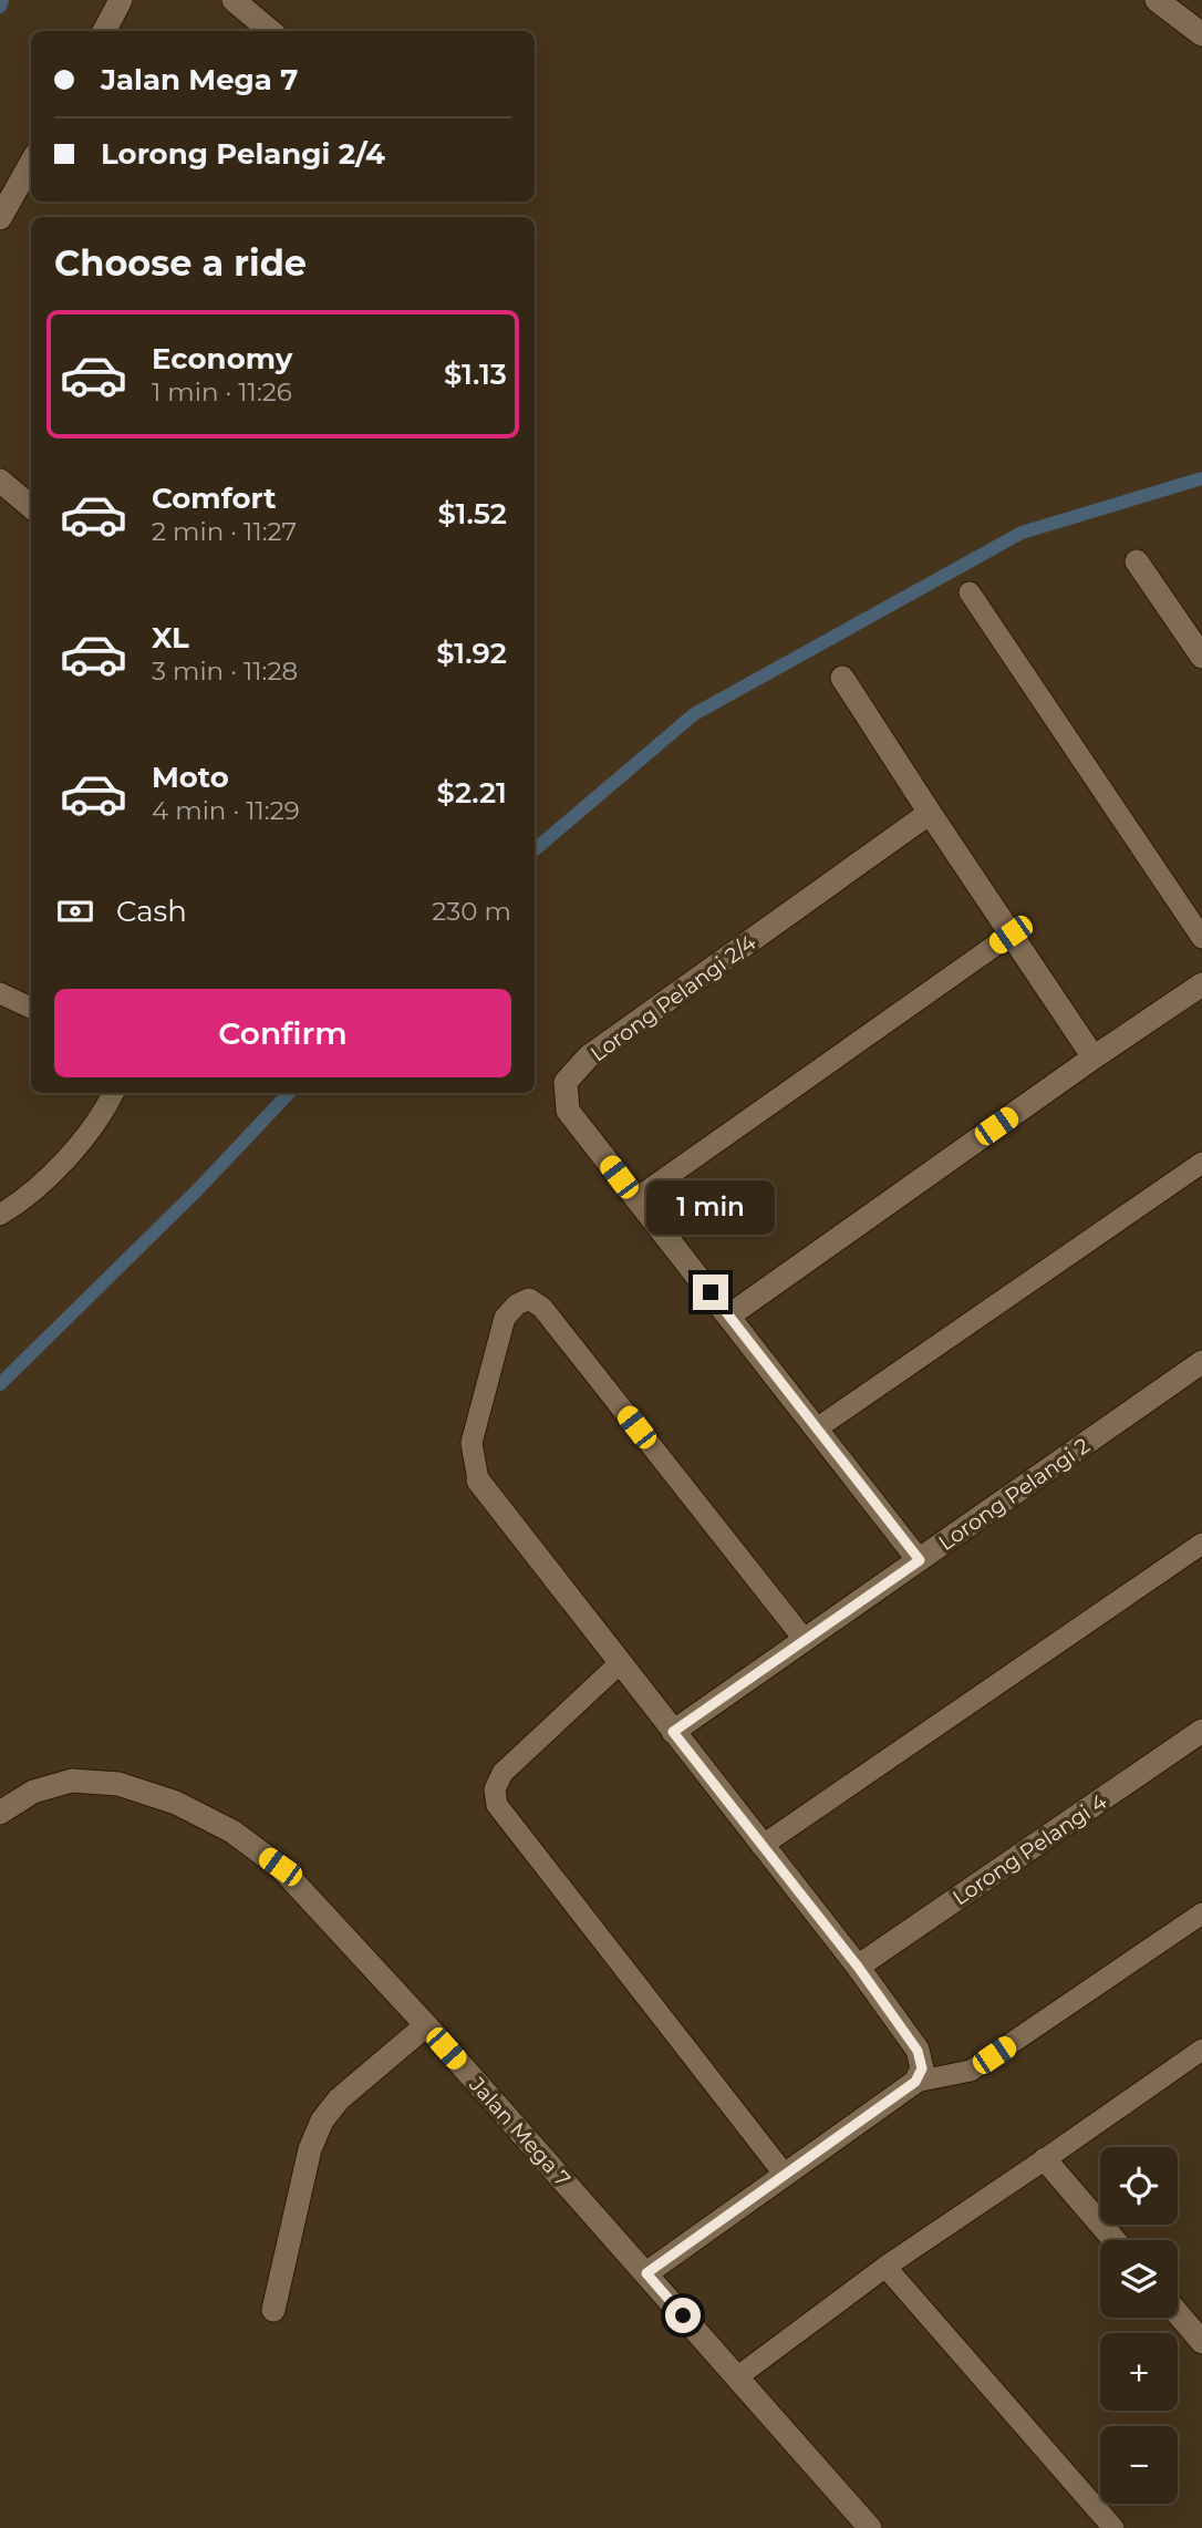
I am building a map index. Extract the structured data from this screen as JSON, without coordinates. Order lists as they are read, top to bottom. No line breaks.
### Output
{"streets":{"street":["Lorong Pelangi 2/4","Lorong Pelangi 2","Lorong Pelangi 4","Jalan Mega 7"]},"crossings":[["Lorong Pelangi 2/4","Lorong Pelangi 2"]],"page":{"banner":["Jalan Mega 7","Lorong Pelangi 2/4"],"heading":"Choose a ride","list":[{"name":"Economy","note":"1 min · 11:26","value":"$1.13"},{"name":"Comfort","note":"2 min · 11:27","value":"$1.52"},{"name":"XL","note":"3 min · 11:28","value":"$1.92"},{"name":"Moto","note":"4 min · 11:29","value":"$2.21"}],"pay":["Cash","230 m"],"buttons":"Confirm","bubble":"1 min","map_buttons":["+","−"]}}
